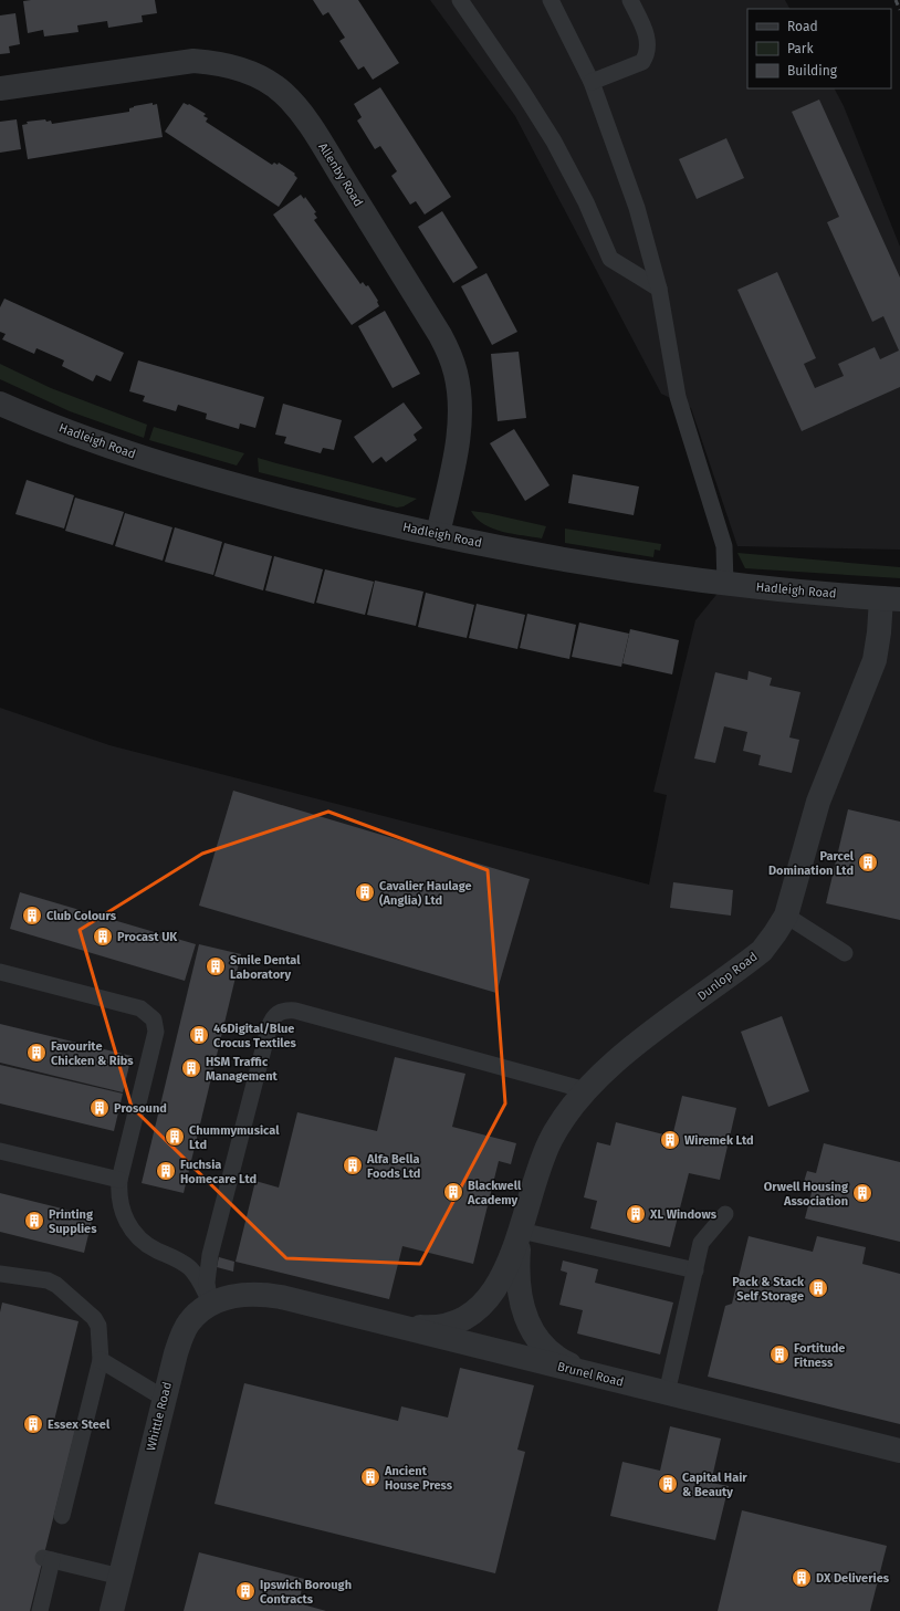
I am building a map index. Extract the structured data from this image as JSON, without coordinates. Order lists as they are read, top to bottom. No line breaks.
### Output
{"streets":{"street":["Allenby Road","Hadleigh Road","Dunlop Road","Brunel Road","Whittle Road"]},"crossings":[["Allenby Road","Hadleigh Road"],["Hadleigh Road","Dunlop Road"],["Dunlop Road","Brunel Road"],["Brunel Road","Whittle Road"]],"places":{"building":["Parcel Domination Ltd","Cavalier Haulage (Anglia) Ltd","Club Colours","Procast UK","Smile Dental Laboratory","46Digital/Blue Crocus Textiles","Favourite Chicken & Ribs","HSM Traffic Management","Prosound","Chummymusical Ltd","Wiremek Ltd","Alfa Bella Foods Ltd","Fuchsia Homecare Ltd","Blackwell Academy","Orwell Housing Association","XL Windows","Printing Supplies","Pack & Stack Self Storage","Fortitude Fitness","Essex Steel","Ancient House Press","Capital Hair & Beauty","DX Deliveries","Ipswich Borough Contracts"]},"legend":["Road","Park","Building"]}
